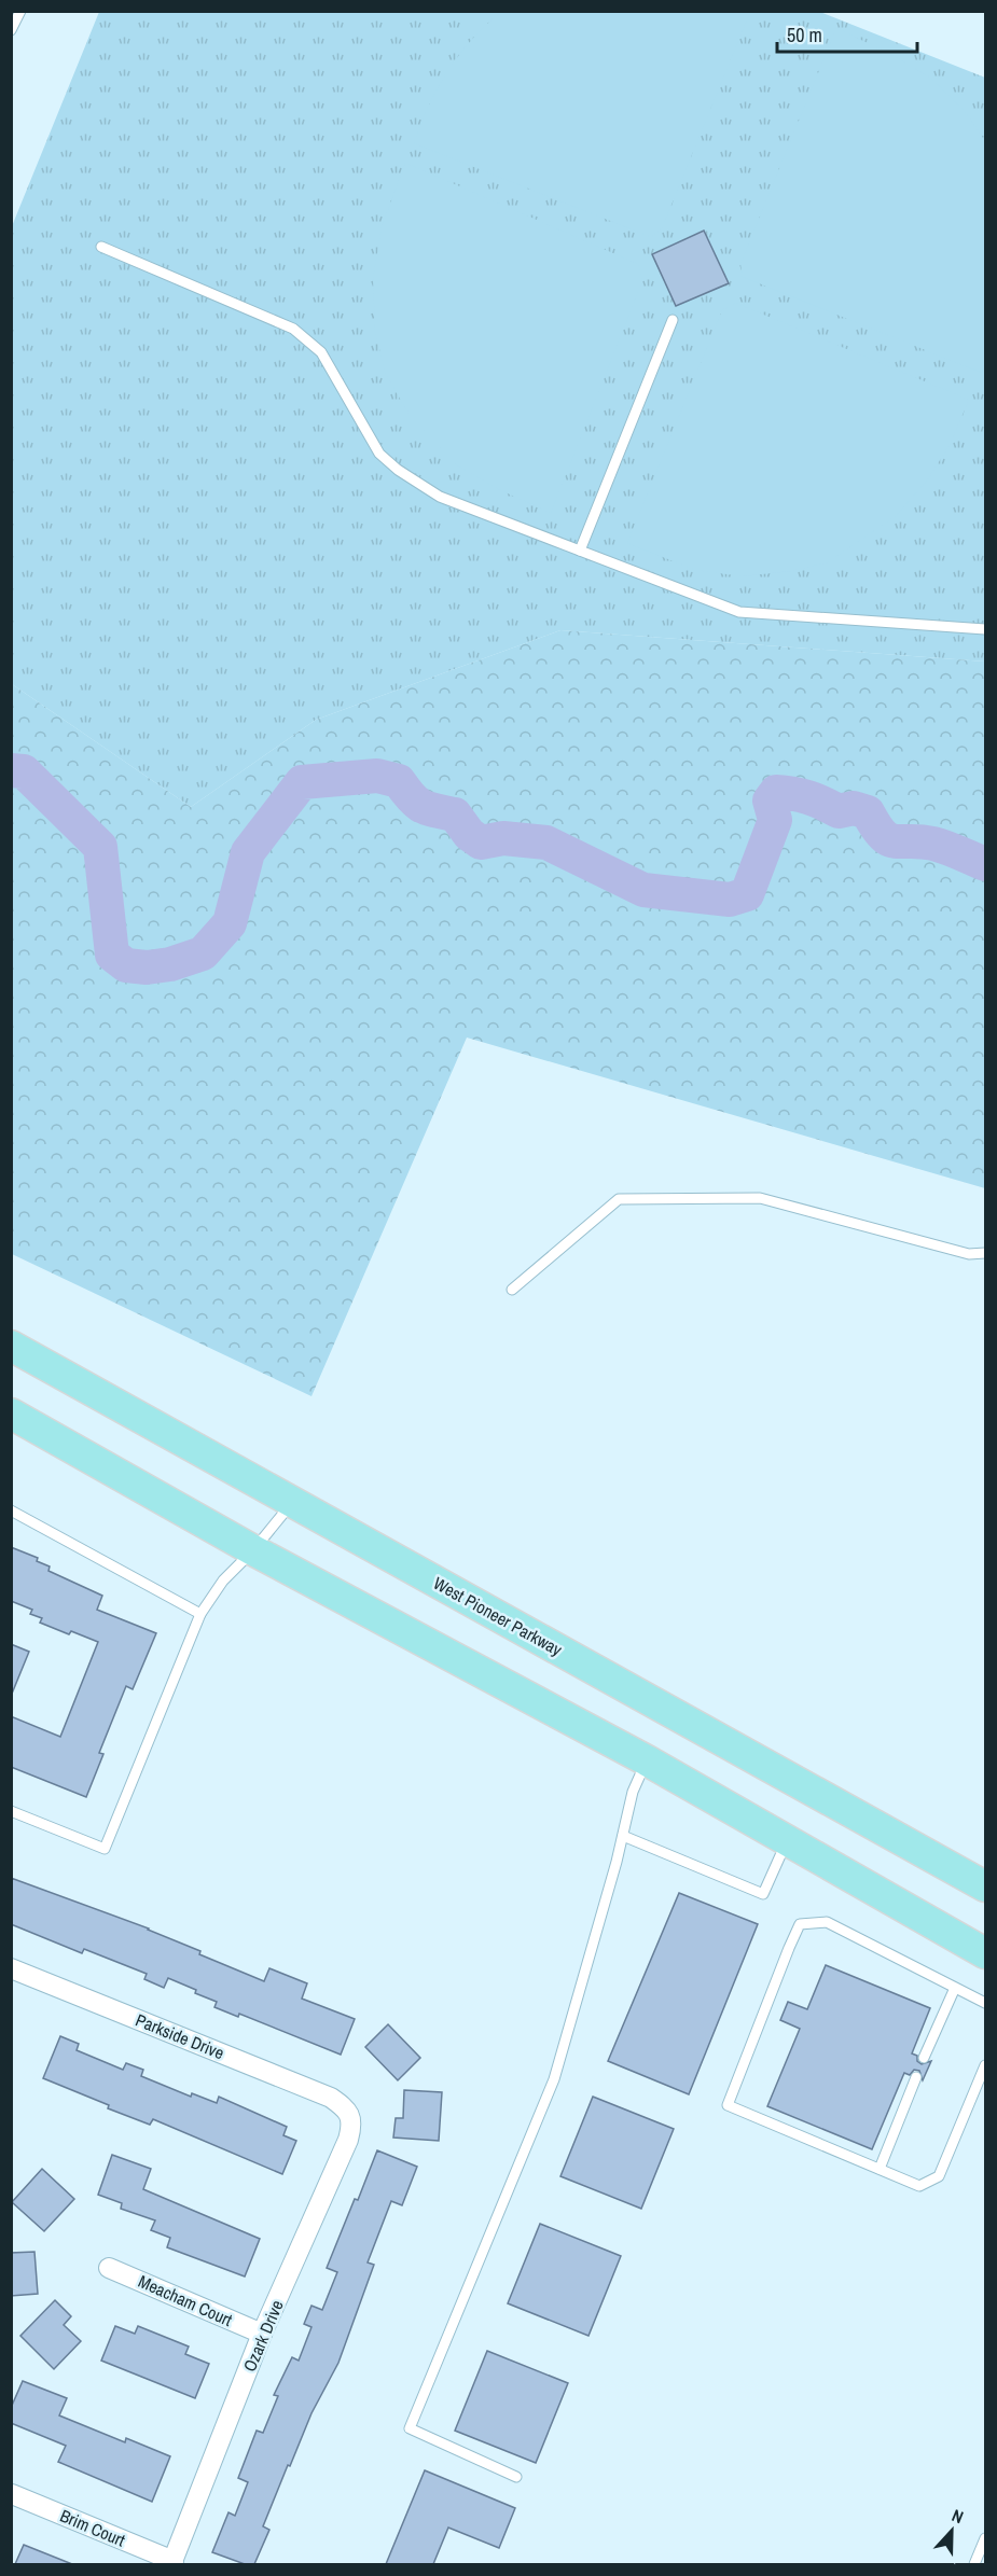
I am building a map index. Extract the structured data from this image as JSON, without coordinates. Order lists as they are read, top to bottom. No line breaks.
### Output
{"streets":{"main road":["West Pioneer Parkway"],"street":["Parkside Drive","Meacham Court","Ozark Drive","Brim Court"]},"crossings":[["Parkside Drive","Ozark Drive"],["Meacham Court","Ozark Drive"],["Ozark Drive","Brim Court"]],"scale_bar":"50 m","north":"top"}
